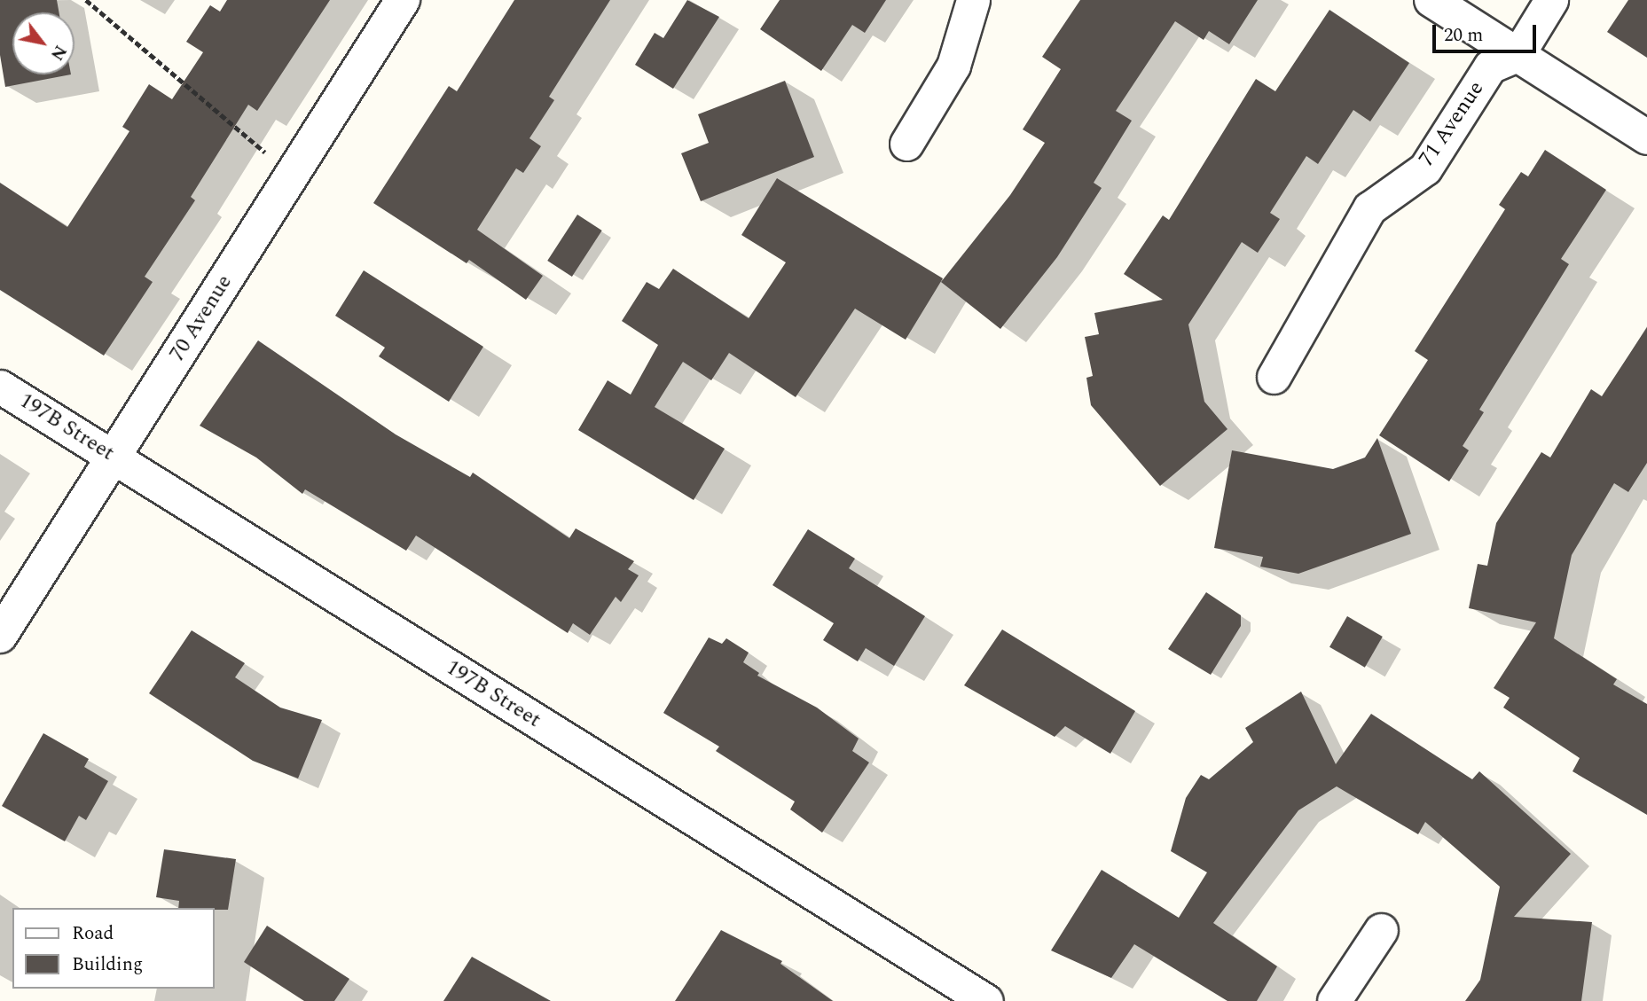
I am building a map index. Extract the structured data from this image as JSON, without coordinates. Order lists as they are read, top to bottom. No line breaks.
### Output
{"streets":{"street":["71 Avenue","70 Avenue","197B Street"]},"crossings":[["70 Avenue","197B Street"]],"legend":["Road","Building"],"scale_bar":"20 m","north":"bottom right"}
